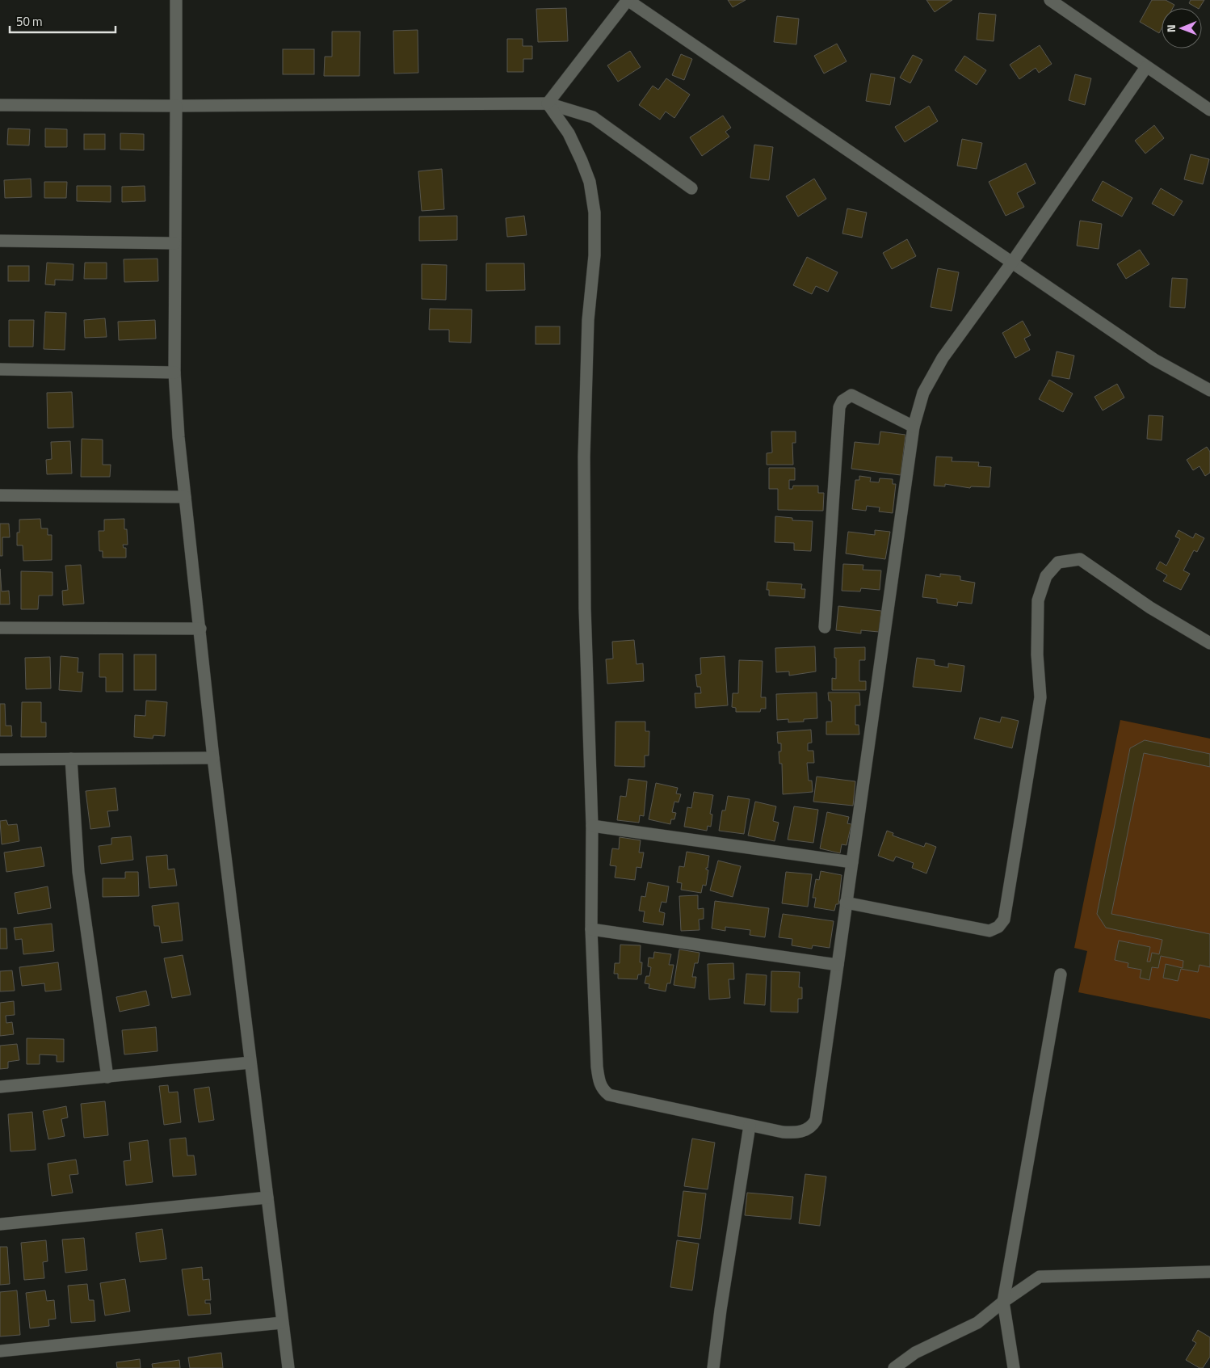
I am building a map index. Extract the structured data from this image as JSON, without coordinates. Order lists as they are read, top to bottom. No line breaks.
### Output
{"scale_bar":"50 m","north":"left"}
